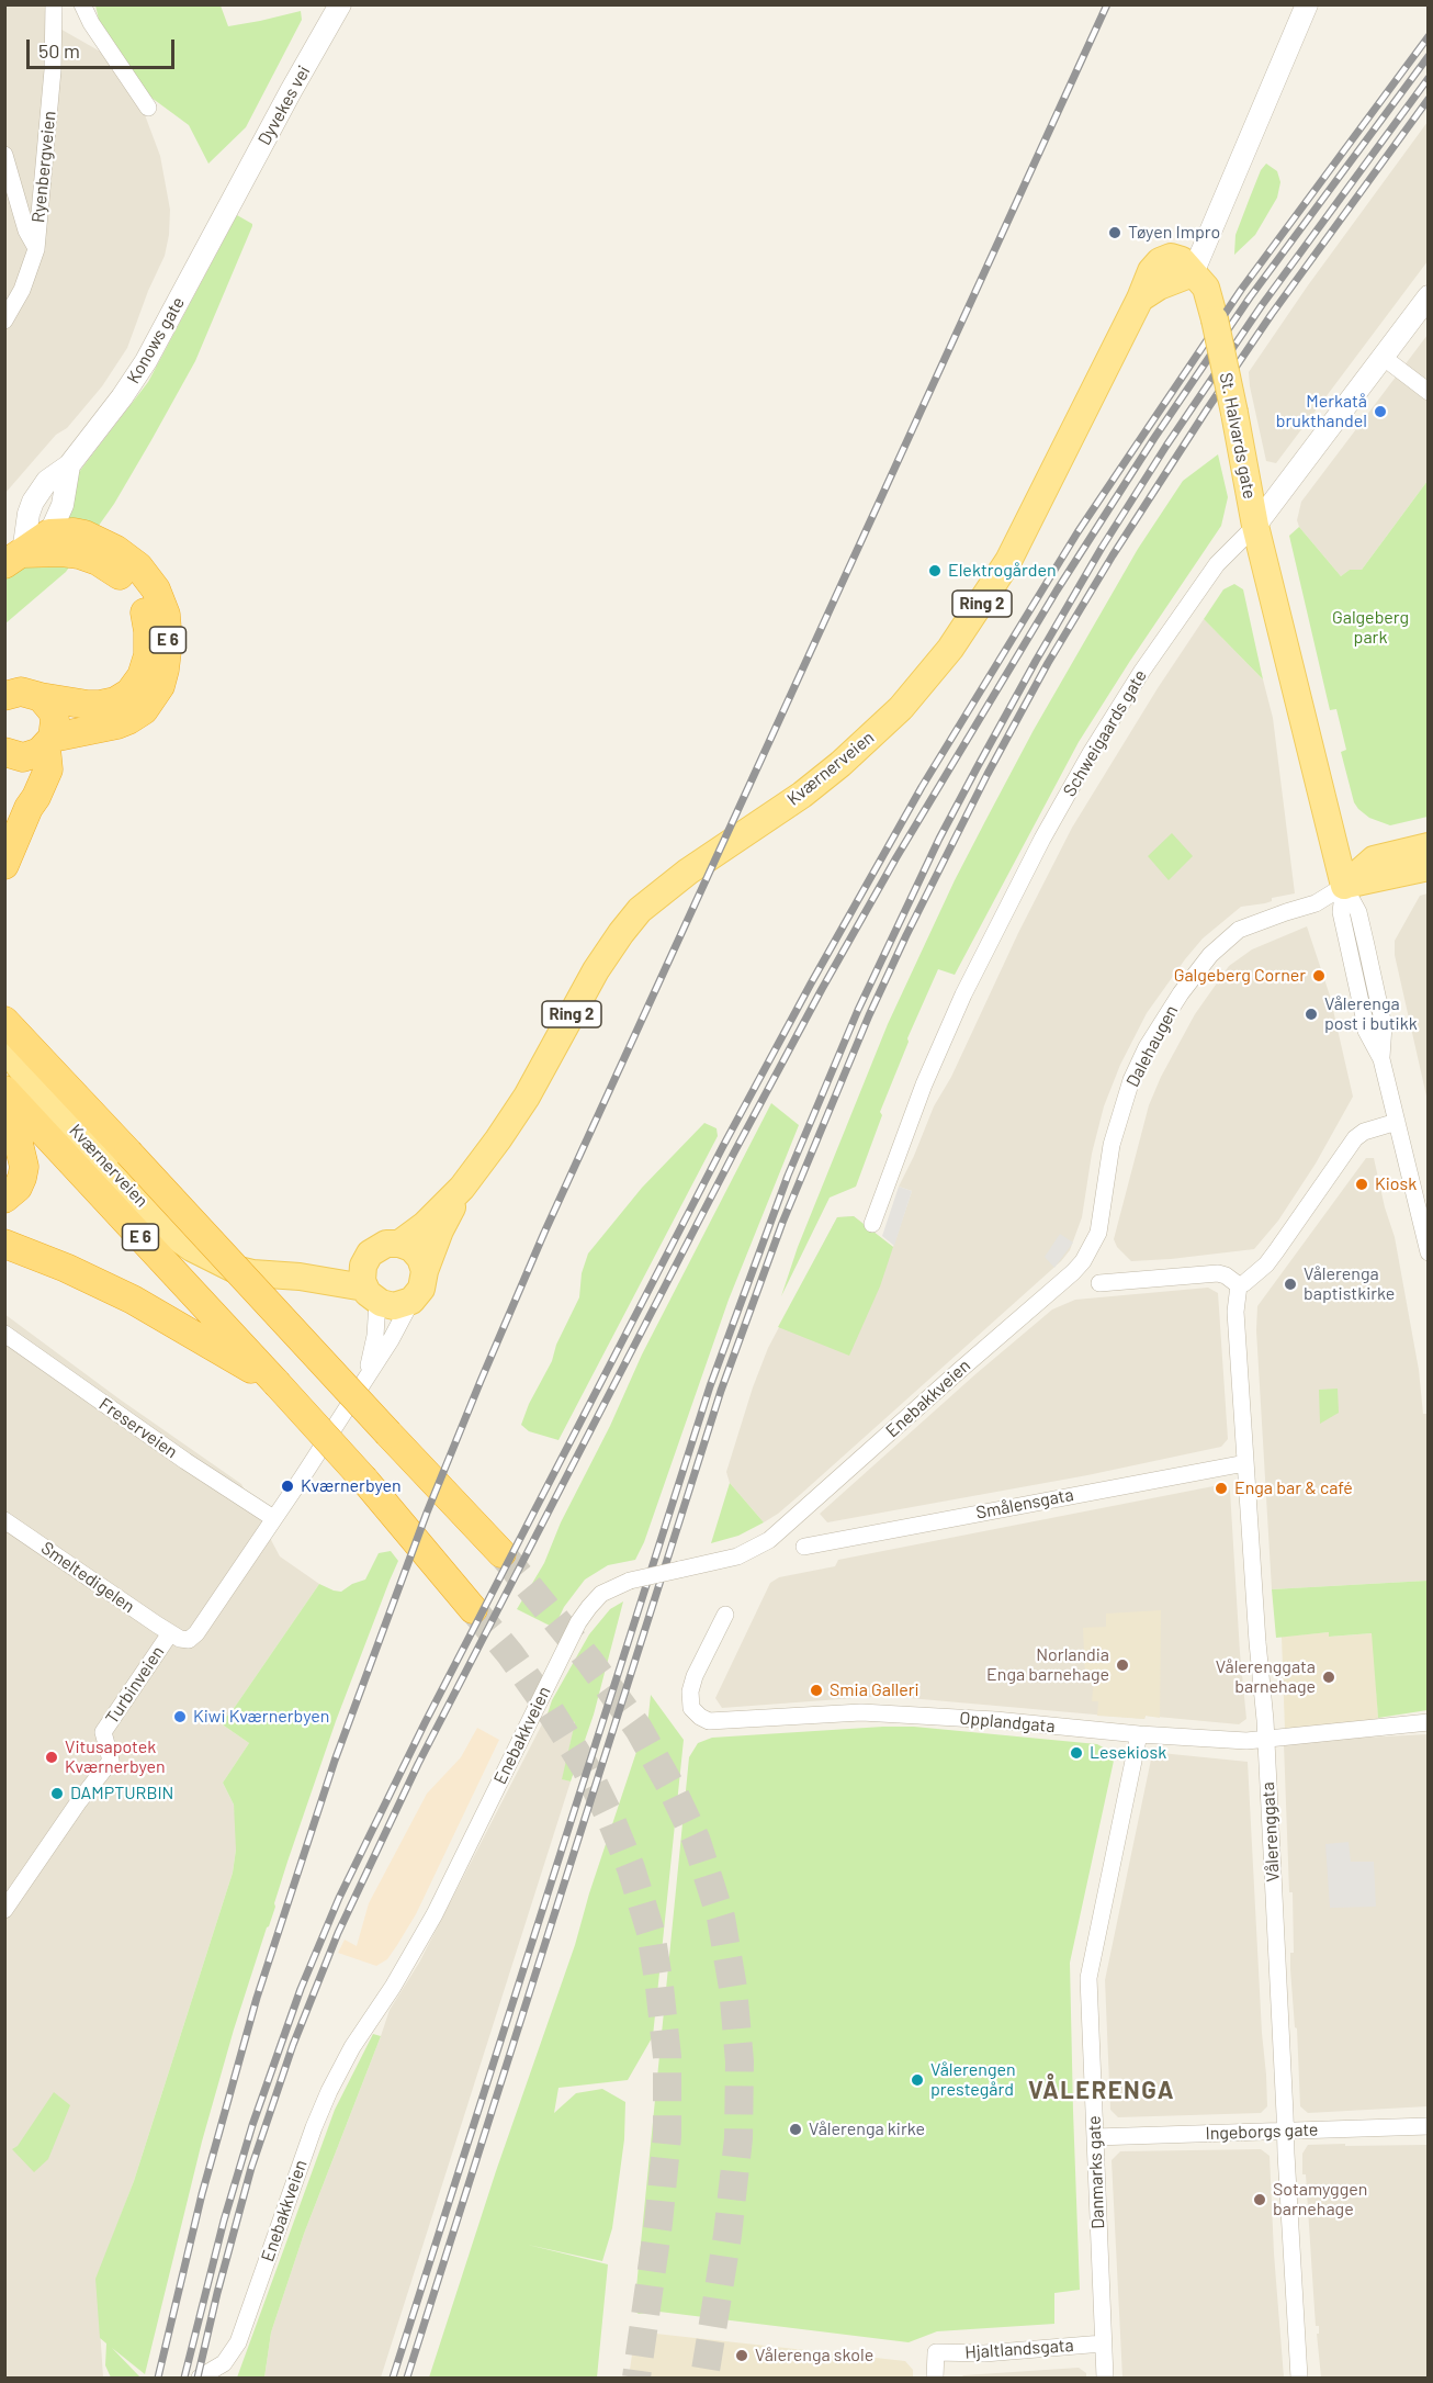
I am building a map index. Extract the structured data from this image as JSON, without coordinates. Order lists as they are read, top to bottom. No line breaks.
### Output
{"streets":{"highway":["E 6"],"main road":["St. Halvards gate","Ring 2","Kværnerveien"],"street":["Dyvekes vei","Ryenbergveien","Konows gate","Schweigaards gate","Dalehaugen","Enebakkveien","Freserveien","Smålensgata","Smeltedigelen","Turbinveien","Opplandgata","Vålerenggata","Ingeborgs gate","Danmarks gate","Hjaltlandsgata"]},"crossings":[["Dyvekes vei","Konows gate"],["Konows gate","E 6"],["St. Halvards gate","Schweigaards gate"],["St. Halvards gate","Dalehaugen"],["Kværnerveien","Freserveien"],["Kværnerveien","Turbinveien"],["Dalehaugen","Enebakkveien"],["Freserveien","Turbinveien"],["Smålensgata","Vålerenggata"],["Smeltedigelen","Turbinveien"],["Opplandgata","Vålerenggata"],["Opplandgata","Danmarks gate"],["Vålerenggata","Ingeborgs gate"],["Ingeborgs gate","Danmarks gate"],["Danmarks gate","Hjaltlandsgata"]],"districts":["VÅLERENGA"],"parks":["Galgeberg park"],"places":["Tøyen Impro","Merkatå brukthandel","Elektrogården","Galgeberg Corner","Vålerenga post i butikk","Kiosk","Vålerenga baptistkirke","Kværnerbyen","Enga bar & café","Norlandia Enga barnehage","Vålerenggata barnehage","Smia Galleri","Kiwi Kværnerbyen","Lesekiosk","Vitusapotek Kværnerbyen","DAMPTURBIN","Vålerengen prestegård","Vålerenga kirke","Sotamyggen barnehage","Vålerenga skole"],"scale_bar":"50 m"}
